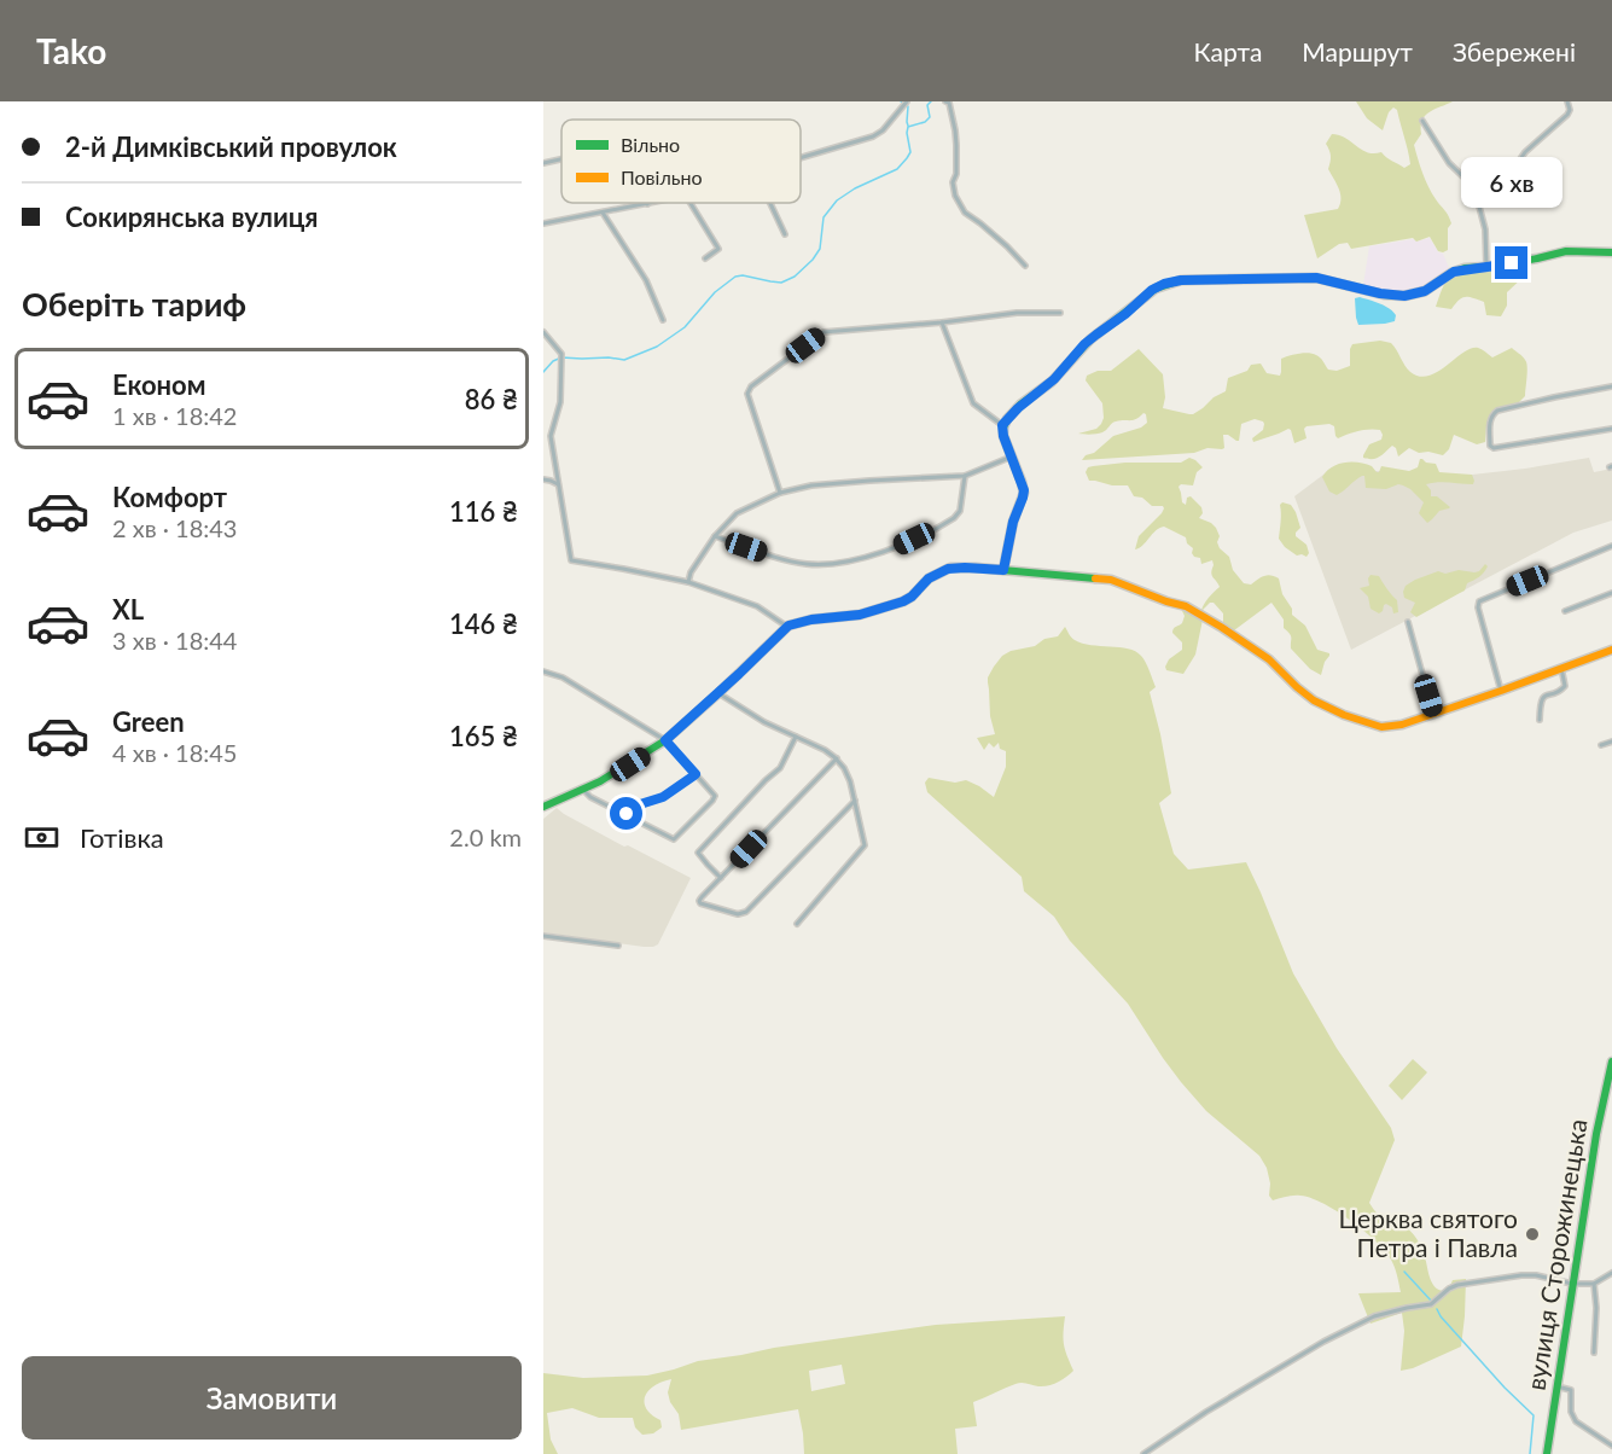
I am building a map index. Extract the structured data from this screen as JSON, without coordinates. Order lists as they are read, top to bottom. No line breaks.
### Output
{"streets":{"street":["вулиця Сторожинецька"]},"places":["Церква святого Петра і Павла"],"legend":["Вільно","Повільно"],"page":{"header":"Tako","nav":["Карта","Маршрут","Збережені"],"banner":["2-й Димківський провулок","Сокирянська вулиця"],"bubble":"6 хв","heading":"Оберіть тариф","list":[{"name":"Економ","note":"1 хв · 18:42","value":"86 ₴"},{"name":"Комфорт","note":"2 хв · 18:43","value":"116 ₴"},{"name":"XL","note":"3 хв · 18:44","value":"146 ₴"},{"name":"Green","note":"4 хв · 18:45","value":"165 ₴"}],"pay":["Готівка","2.0 km"],"buttons":"Замовити"}}
